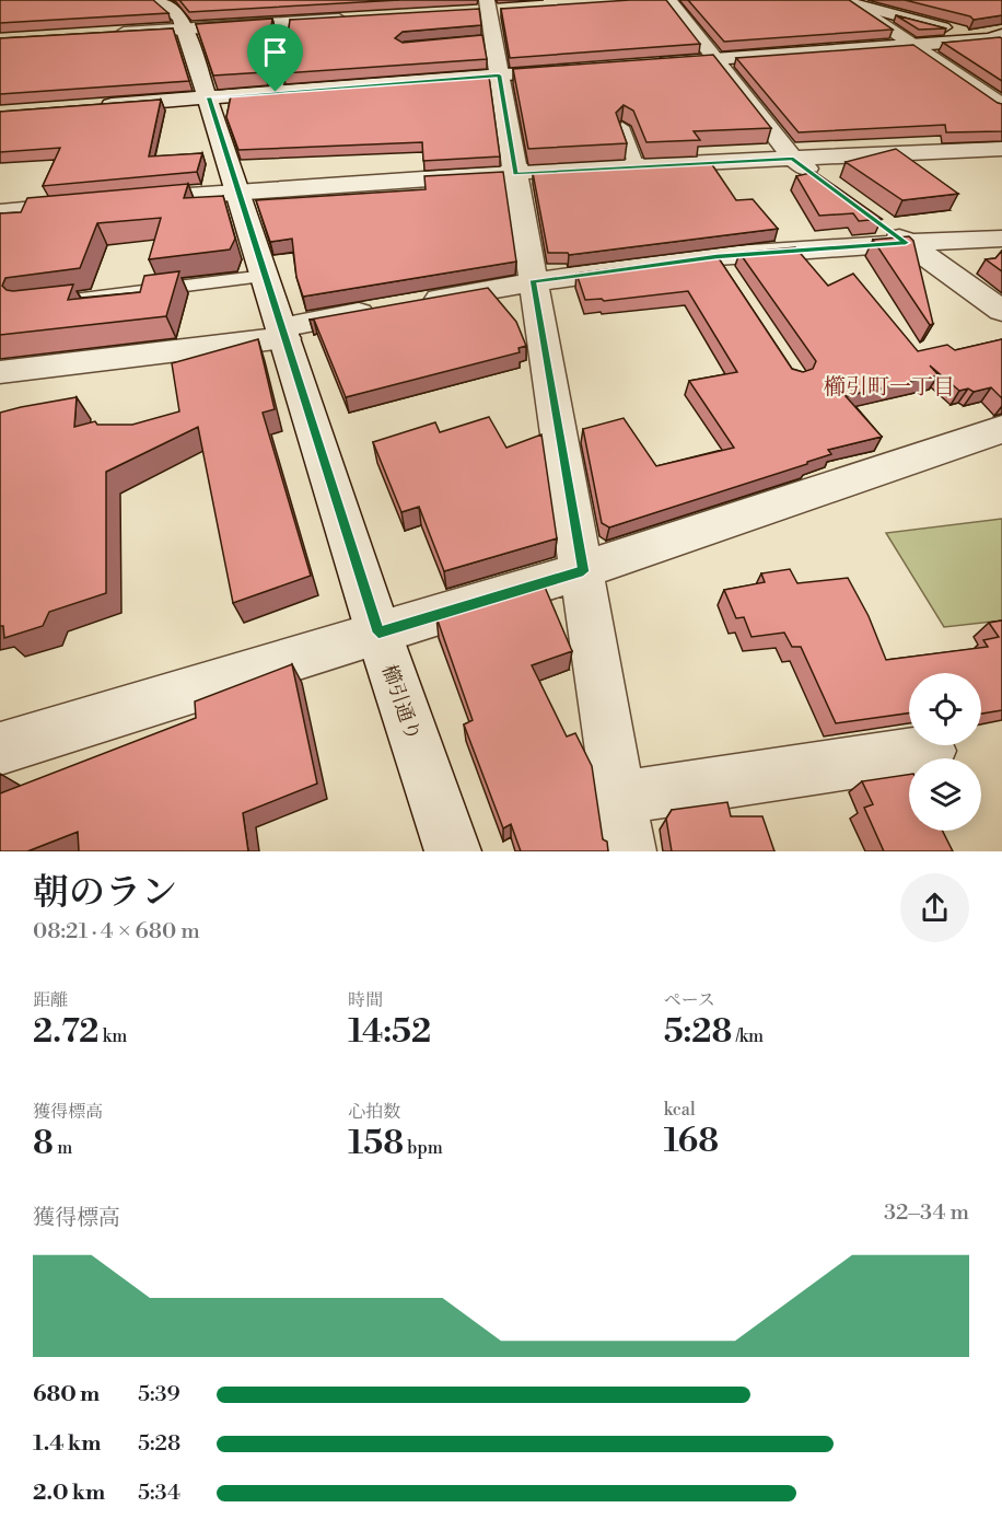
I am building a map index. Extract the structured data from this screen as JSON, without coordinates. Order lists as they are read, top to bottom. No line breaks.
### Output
{"streets":{"street":["櫛引通り"]},"districts":["櫛引町一丁目"],"page":{"heading":["朝のラン","08:21 · 4 × 680 m"],"stats":[["距離","2.72 km"],["時間","14:52"],["ペース","5:28 /km"],["獲得標高","8 m"],["心拍数","158 bpm"],["kcal","168"]],"chart":["獲得標高","32–34 m"],"list":[{"name":"680 m","note":"5:39"},{"name":"1.4 km","note":"5:28"},{"name":"2.0 km","note":"5:34"}]}}
